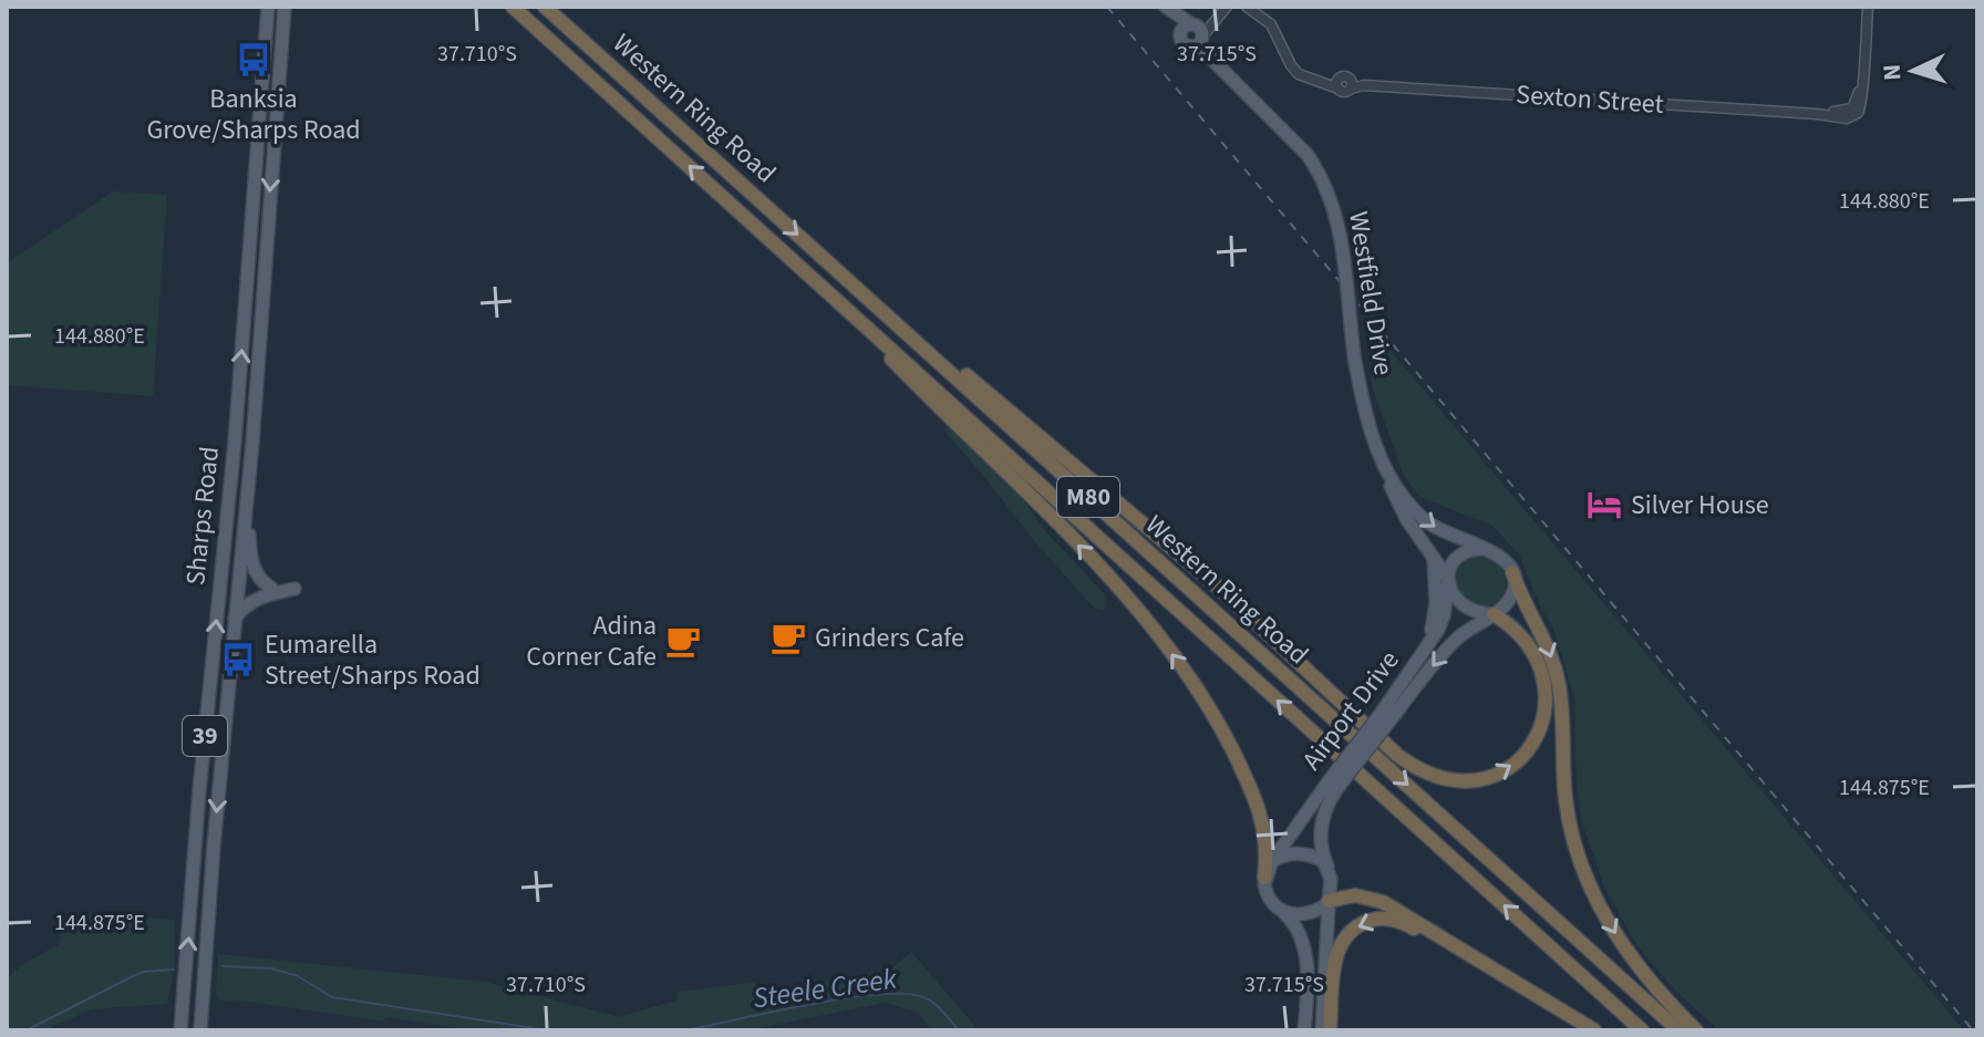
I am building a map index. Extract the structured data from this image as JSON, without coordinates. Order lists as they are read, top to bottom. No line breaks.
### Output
{"streets":{"highway":["Western Ring Road","M80"],"main road":["Westfield Drive","Sharps Road","Airport Drive","39"],"street":["Sexton Street"]},"crossings":[["Westfield Drive","Airport Drive"]],"water":["Steele Creek"],"places":{"bus stop":["Banksia Grove/Sharps Road","Eumarella Street/Sharps Road"],"hotel":["Silver House"],"cafe":["Grinders Cafe","Adina Corner Cafe"]},"north":"left","coordinates":["37.710°S","37.715°S","144.880°E","144.875°E"]}
